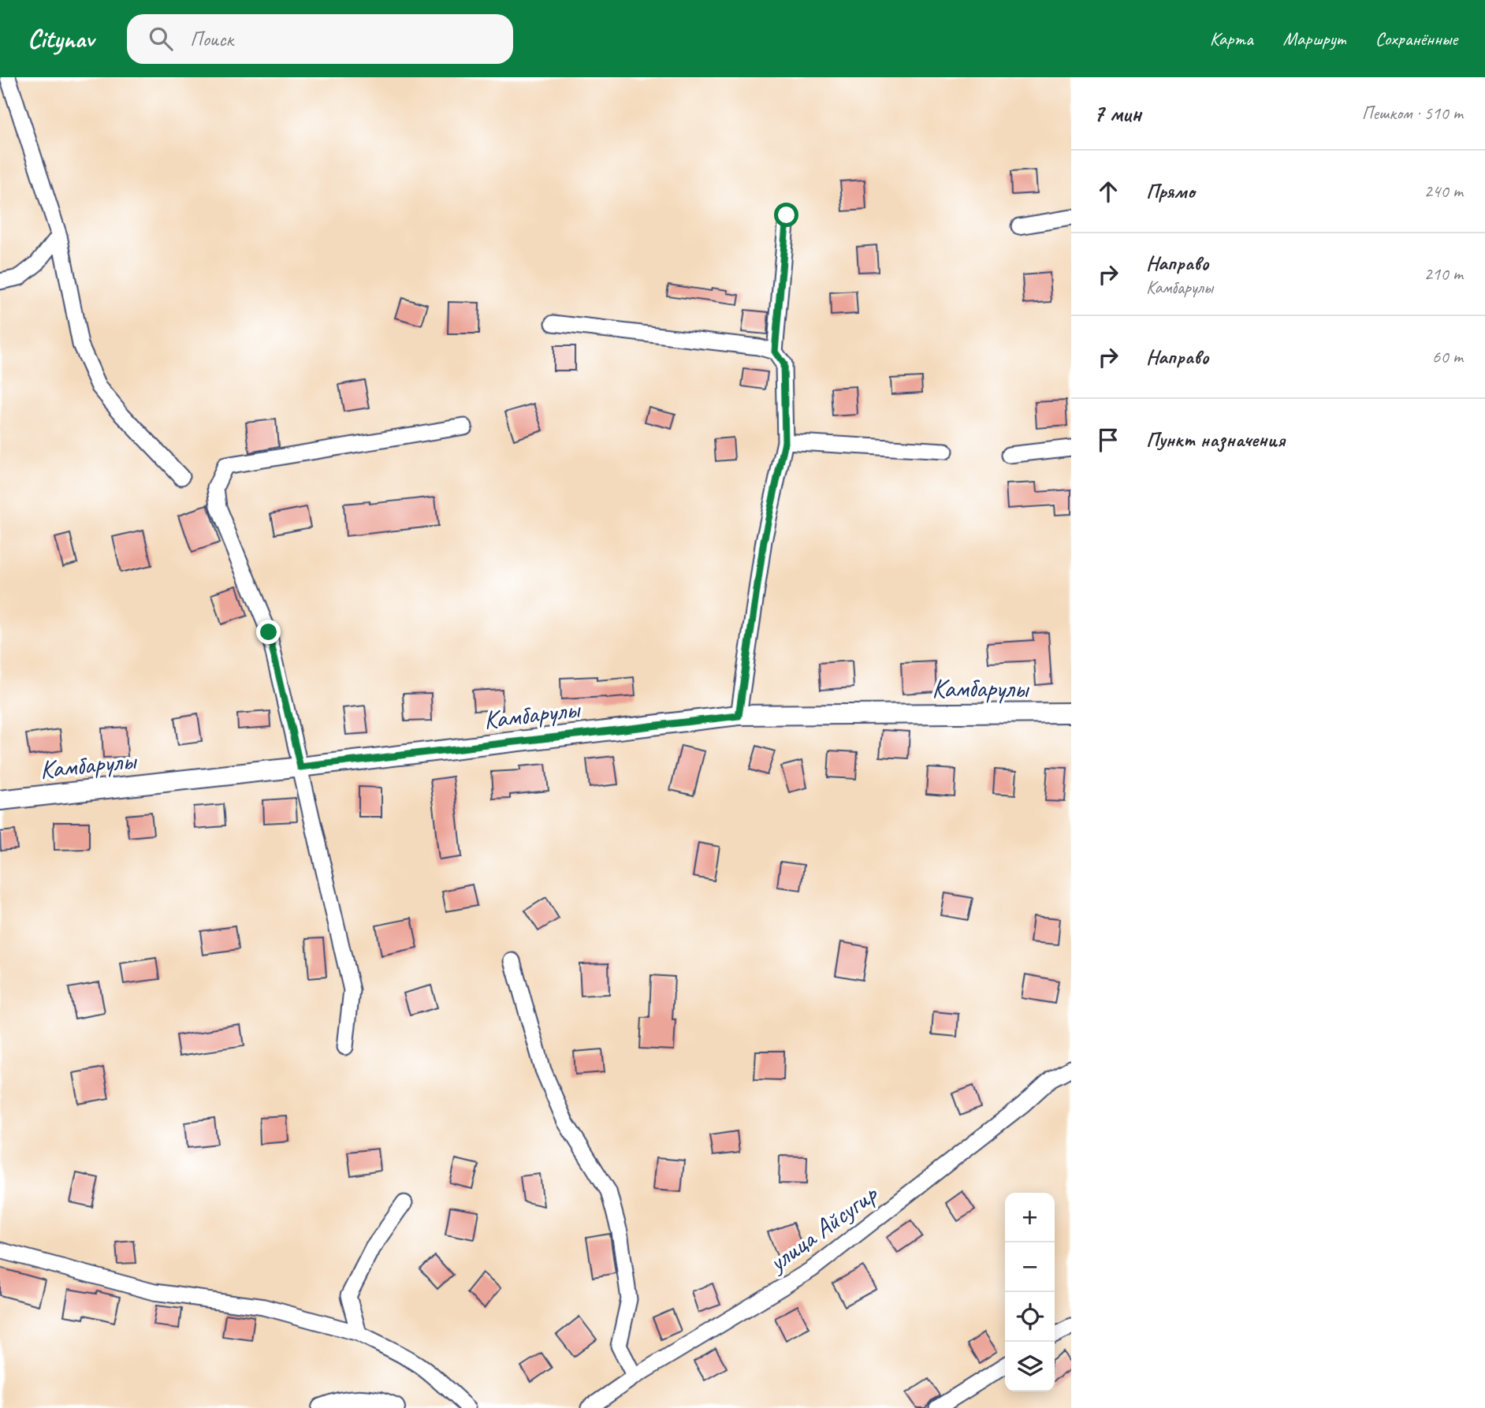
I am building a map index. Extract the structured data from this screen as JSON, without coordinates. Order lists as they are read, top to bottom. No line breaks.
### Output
{"streets":{"street":["Камбарулы","улица Айсугир"]},"page":{"header":"Citynav","search":"Поиск","nav":["Карта","Маршрут","Сохранённые"],"heading":["7 мин","Пешком · 510 m"],"list":[["Прямо","240 m"],["Направо","Камбарулы","210 m"],["Направо","60 m"],"Пункт назначения"],"map_buttons":["+","−"]}}
